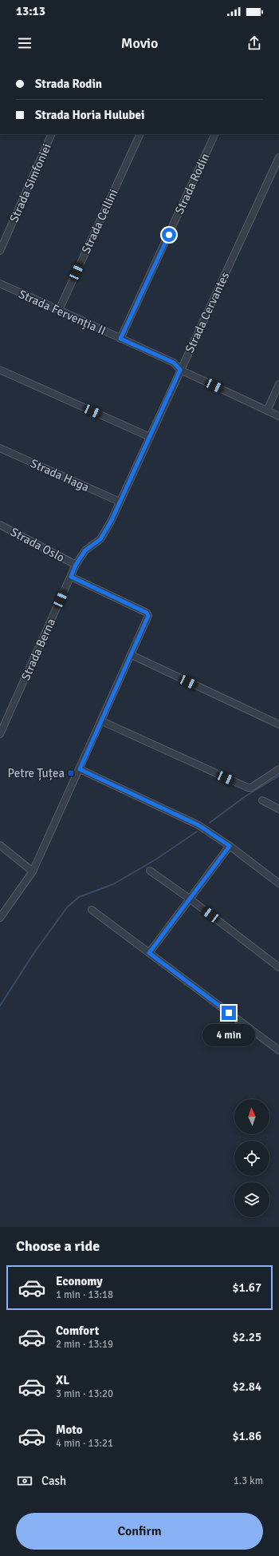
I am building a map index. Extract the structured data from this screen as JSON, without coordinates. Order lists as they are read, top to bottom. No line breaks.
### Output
{"streets":{"street":["Strada Simfoniei","Strada Rodin","Strada Cellini","Strada Fervenția II","Strada Cervantes","Strada Haga","Strada Oslo","Strada Berna"]},"crossings":[["Strada Rodin","Strada Fervenția II"],["Strada Cellini","Strada Fervenția II"],["Strada Fervenția II","Strada Cervantes"],["Strada Cervantes","Strada Haga"],["Strada Cervantes","Strada Oslo"],["Strada Cervantes","Strada Berna"],["Strada Oslo","Strada Berna"]],"places":{"transit":["Petre Țuțea"]},"north":"top","page":{"status":"13:13","header":"Movio","banner":["Strada Rodin","Strada Horia Hulubei"],"bubble":"4 min","heading":"Choose a ride","list":[{"name":"Economy","note":"1 min · 13:18","value":"$1.67"},{"name":"Comfort","note":"2 min · 13:19","value":"$2.25"},{"name":"XL","note":"3 min · 13:20","value":"$2.84"},{"name":"Moto","note":"4 min · 13:21","value":"$1.86"}],"pay":["Cash","1.3 km"],"buttons":"Confirm"}}
